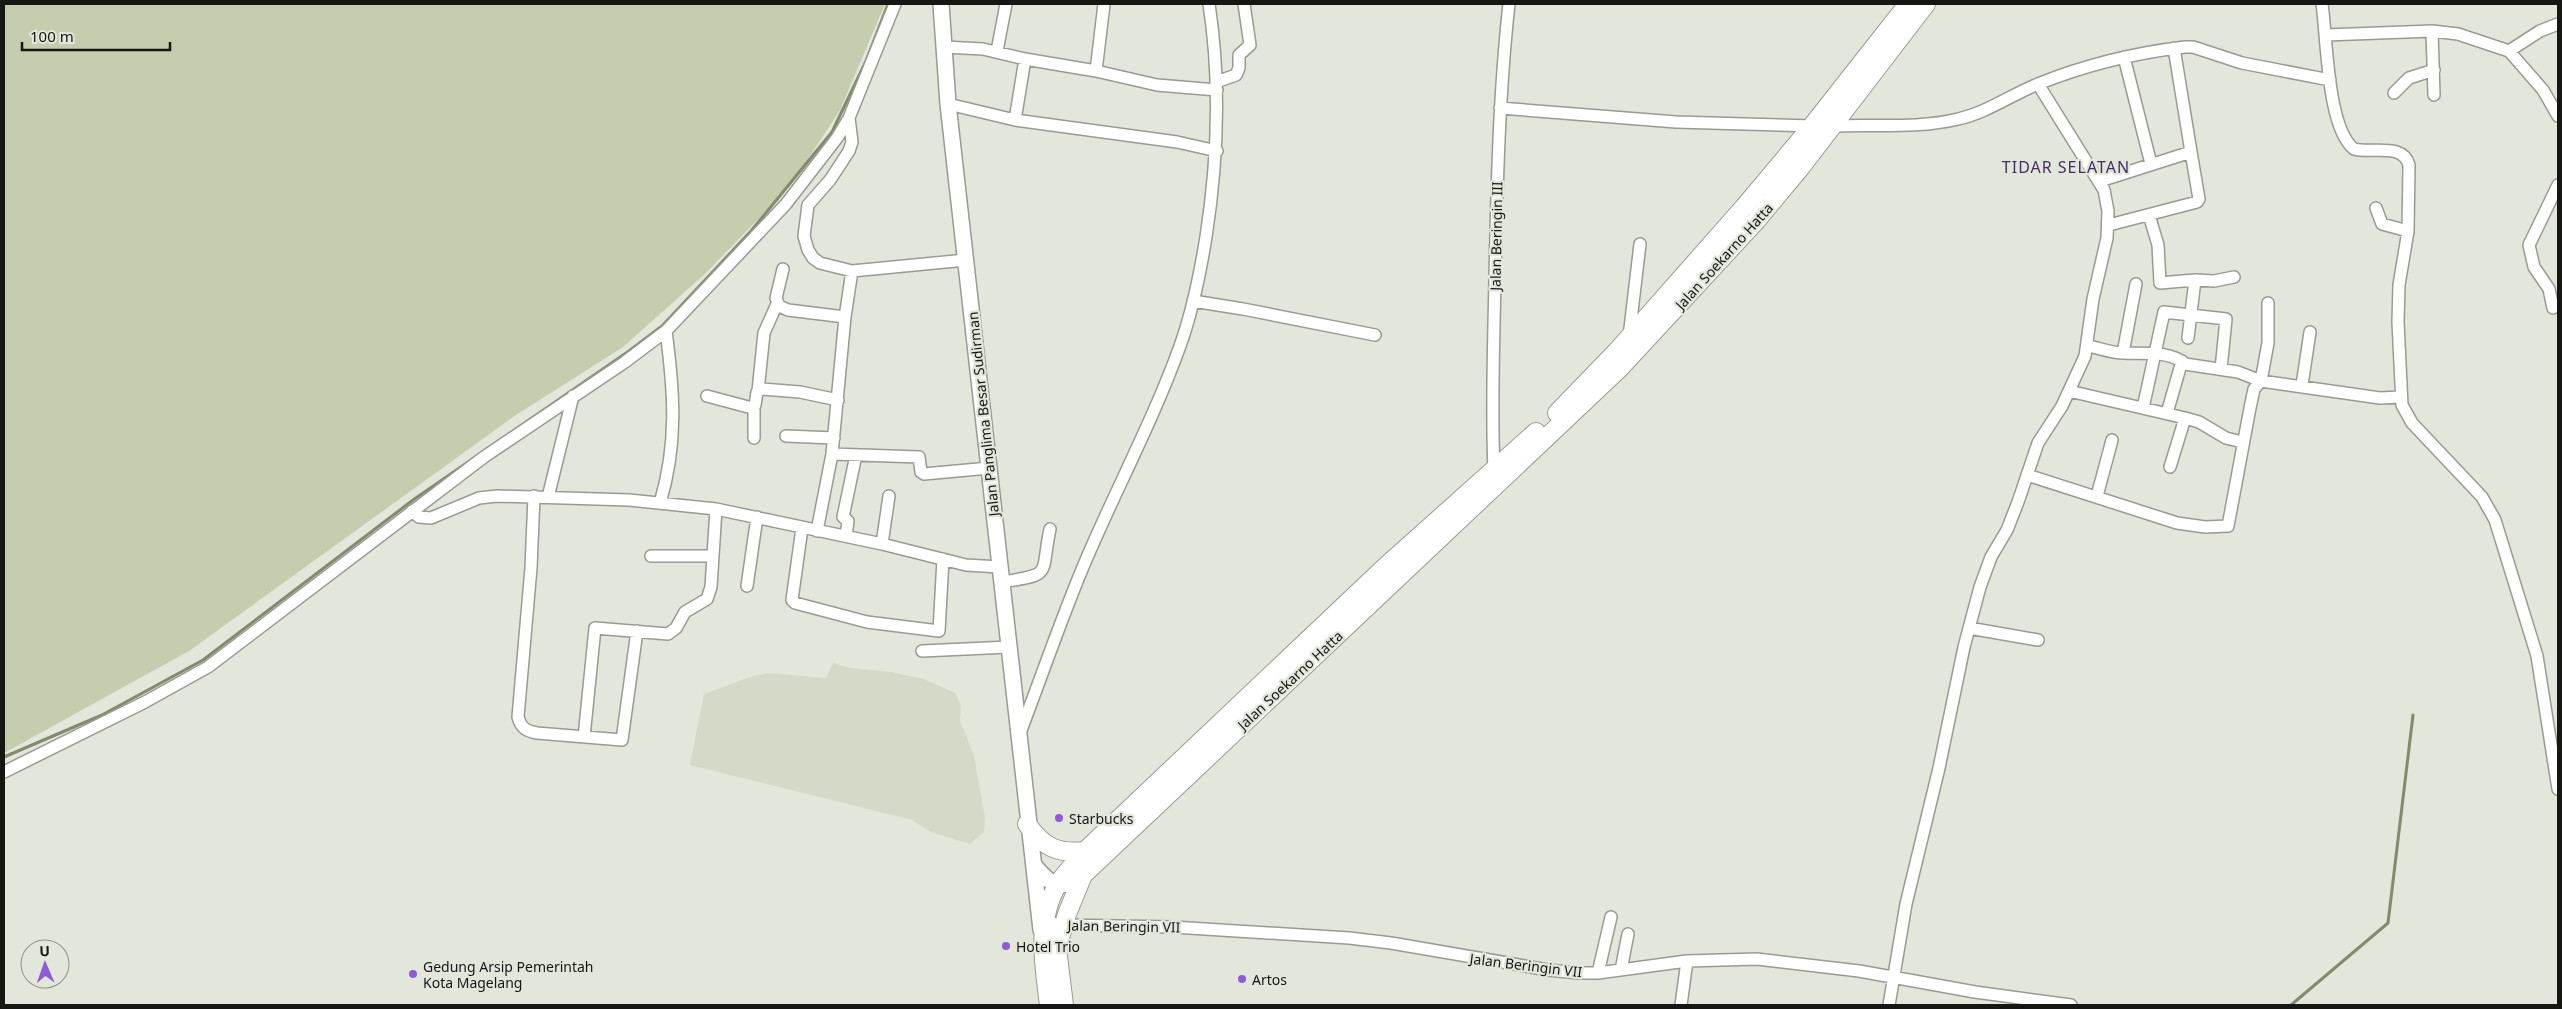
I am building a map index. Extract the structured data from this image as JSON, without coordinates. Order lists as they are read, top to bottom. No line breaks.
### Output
{"streets":{"highway":["Jalan Soekarno Hatta"],"main road":["Jalan Panglima Besar Sudirman"],"street":["Jalan Beringin III","Jalan Beringin VII"]},"crossings":[["Jalan Beringin III","Jalan Soekarno Hatta"],["Jalan Soekarno Hatta","Jalan Beringin VII"]],"districts":["TIDAR SELATAN"],"places":["Starbucks","Hotel Trio","Gedung Arsip Pemerintah Kota Magelang","Artos"],"scale_bar":"100 m","north":"top"}
